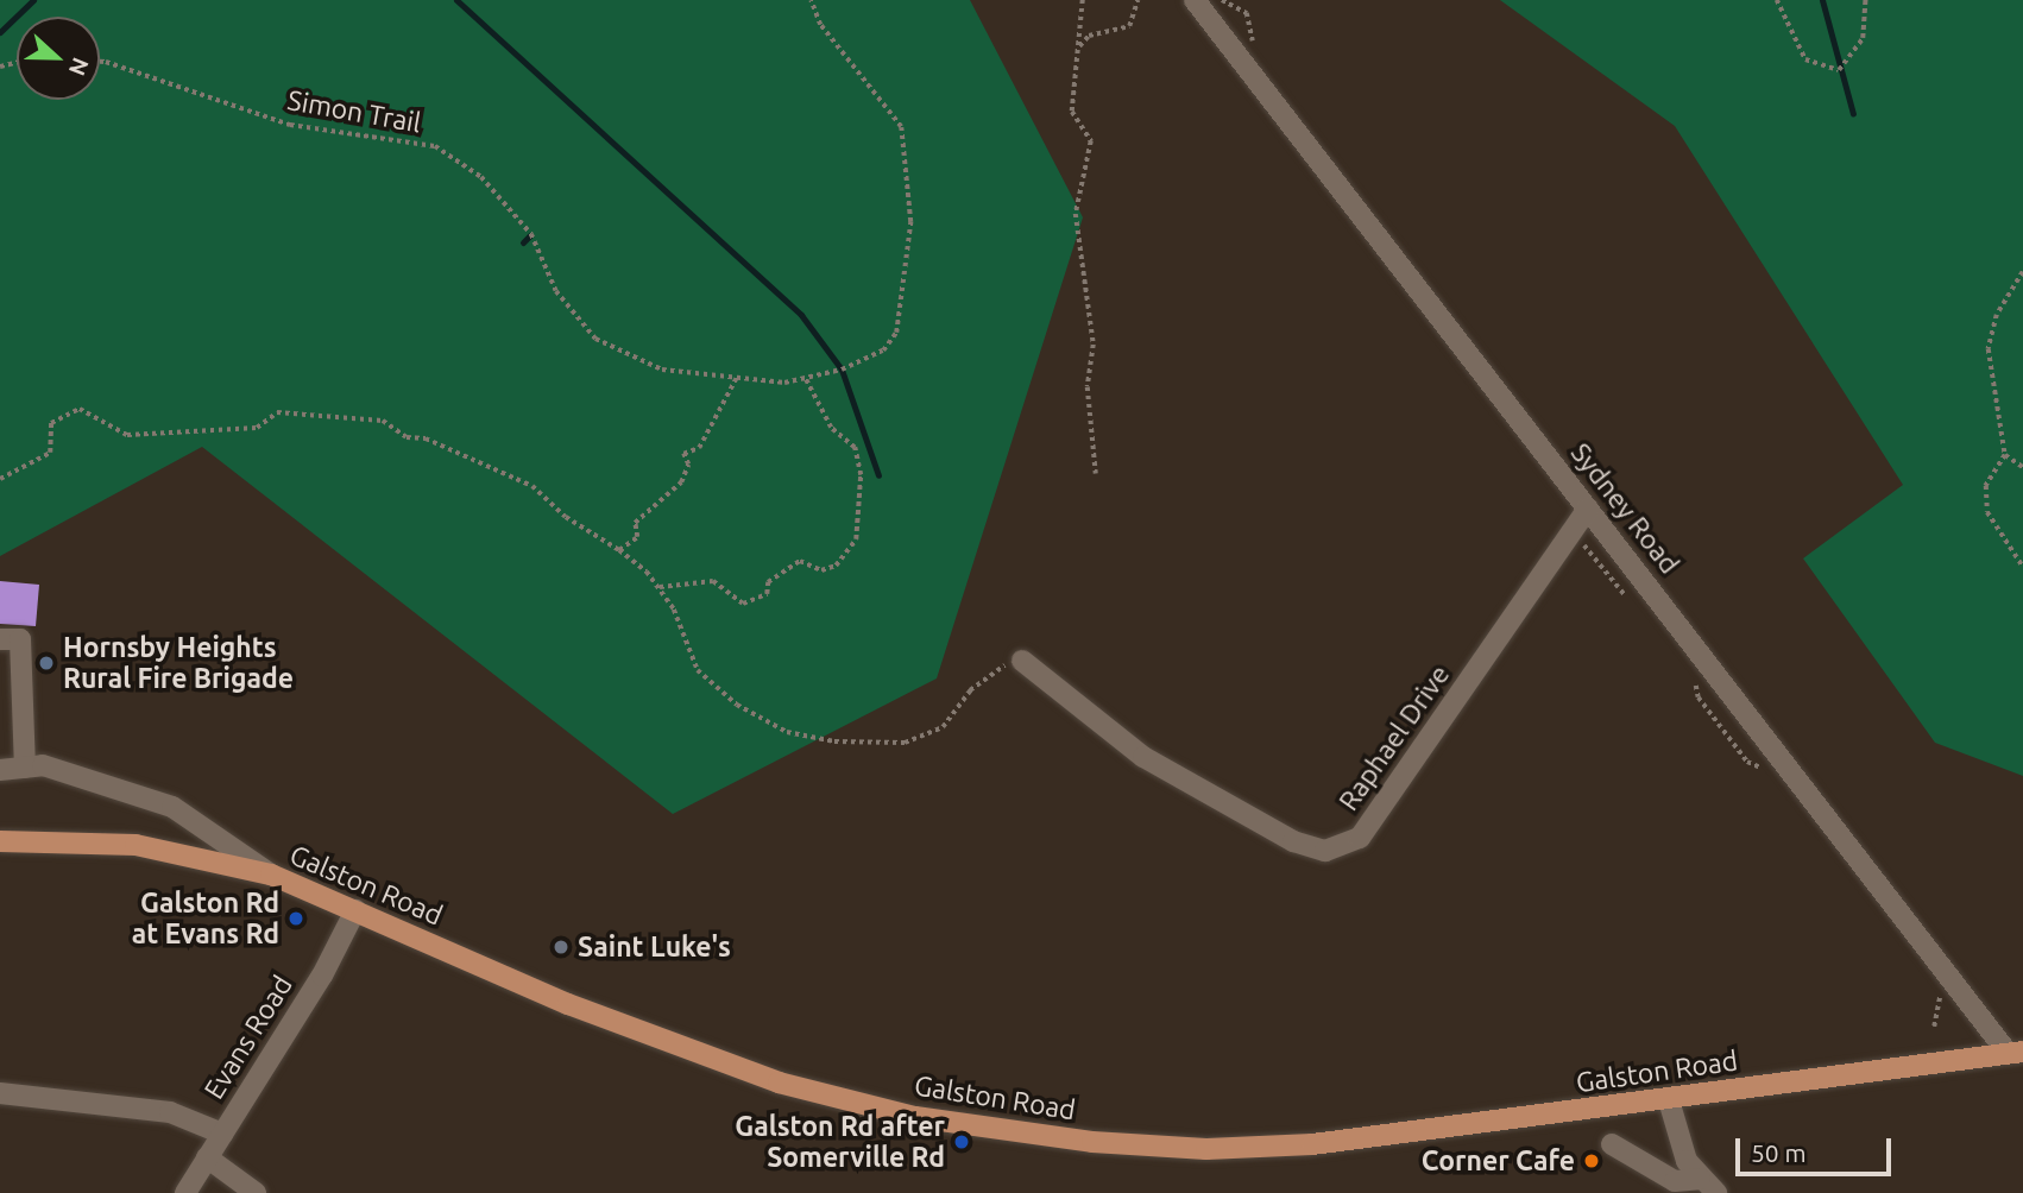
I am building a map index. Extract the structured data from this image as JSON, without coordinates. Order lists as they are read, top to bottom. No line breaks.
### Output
{"streets":{"main road":["Galston Road"],"street":["Sydney Road","Raphael Drive","Evans Road"],"path":["Simon Trail"]},"crossings":[["Sydney Road","Raphael Drive"],["Sydney Road","Galston Road"],["Galston Road","Evans Road"]],"places":["Hornsby Heights Rural Fire Brigade","Galston Rd at Evans Rd","Saint Luke's","Galston Rd after Somerville Rd","Corner Cafe"],"scale_bar":"50 m","north":"right"}
